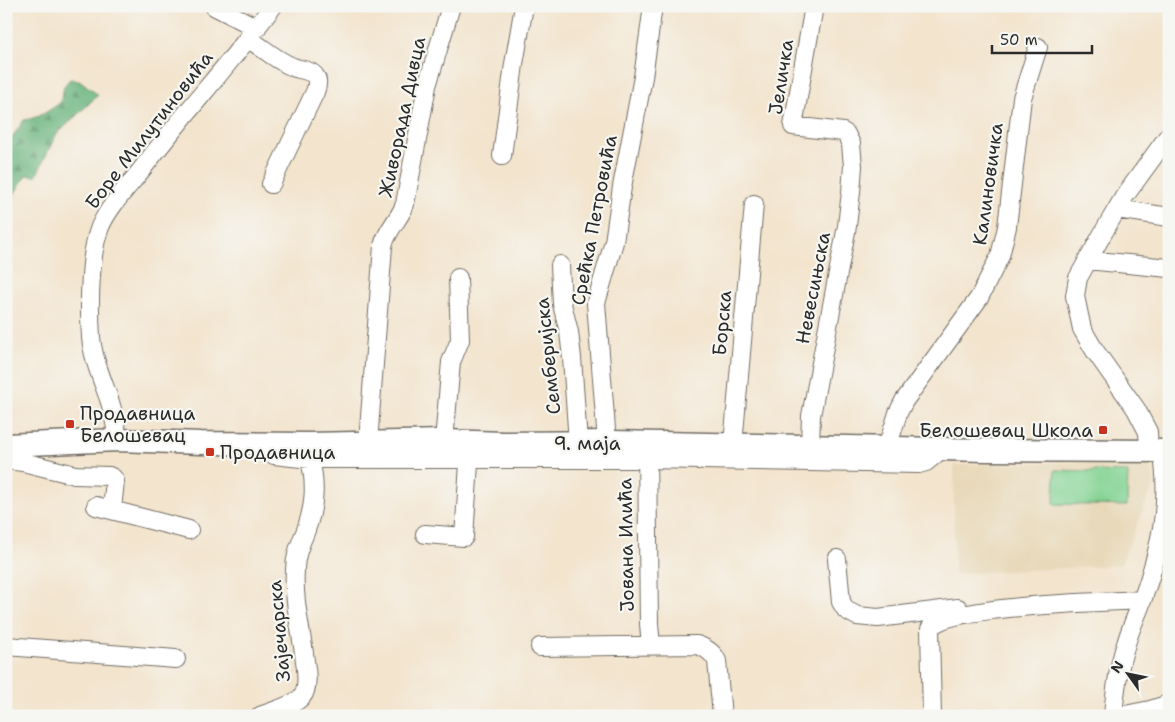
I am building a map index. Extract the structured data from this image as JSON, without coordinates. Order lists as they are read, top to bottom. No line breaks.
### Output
{"streets":{"main road":["9. маја"],"street":["Јеличка","Живорада Дивца","Боре Милутиновића","Калиновичка","Срећка Петровића","Невесињска","Борска","Семберијска","Јована Илића","Зајечарска"]},"crossings":[["Јеличка","Невесињска"],["Живорада Дивца","9. маја"],["Боре Милутиновића","9. маја"],["Калиновичка","9. маја"],["Срећка Петровића","9. маја"],["Невесињска","9. маја"],["Борска","9. маја"],["Семберијска","9. маја"],["9. маја","Јована Илића"]],"places":{"transit":["Продавница Белошевац","Белошевац Школа","Продавница"]},"scale_bar":"50 m","north":"top left"}
